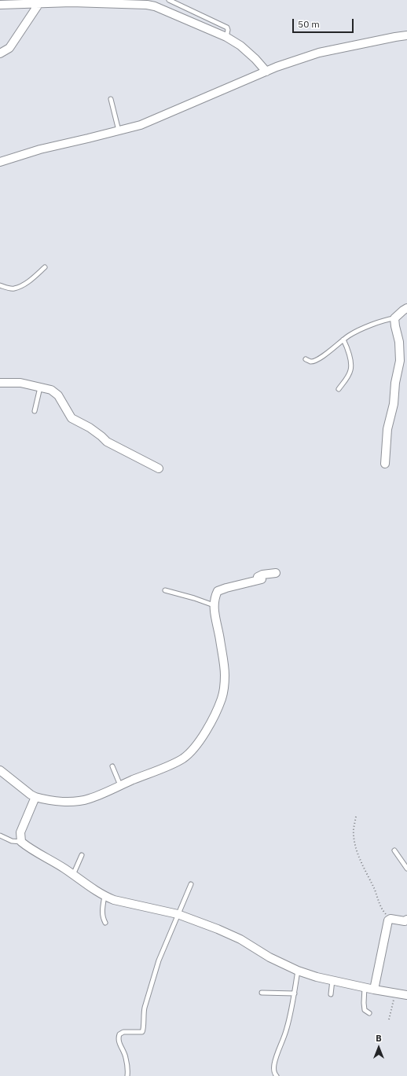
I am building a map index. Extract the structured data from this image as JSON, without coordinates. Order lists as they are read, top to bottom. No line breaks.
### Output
{"scale_bar":"50 m","north":"top"}
